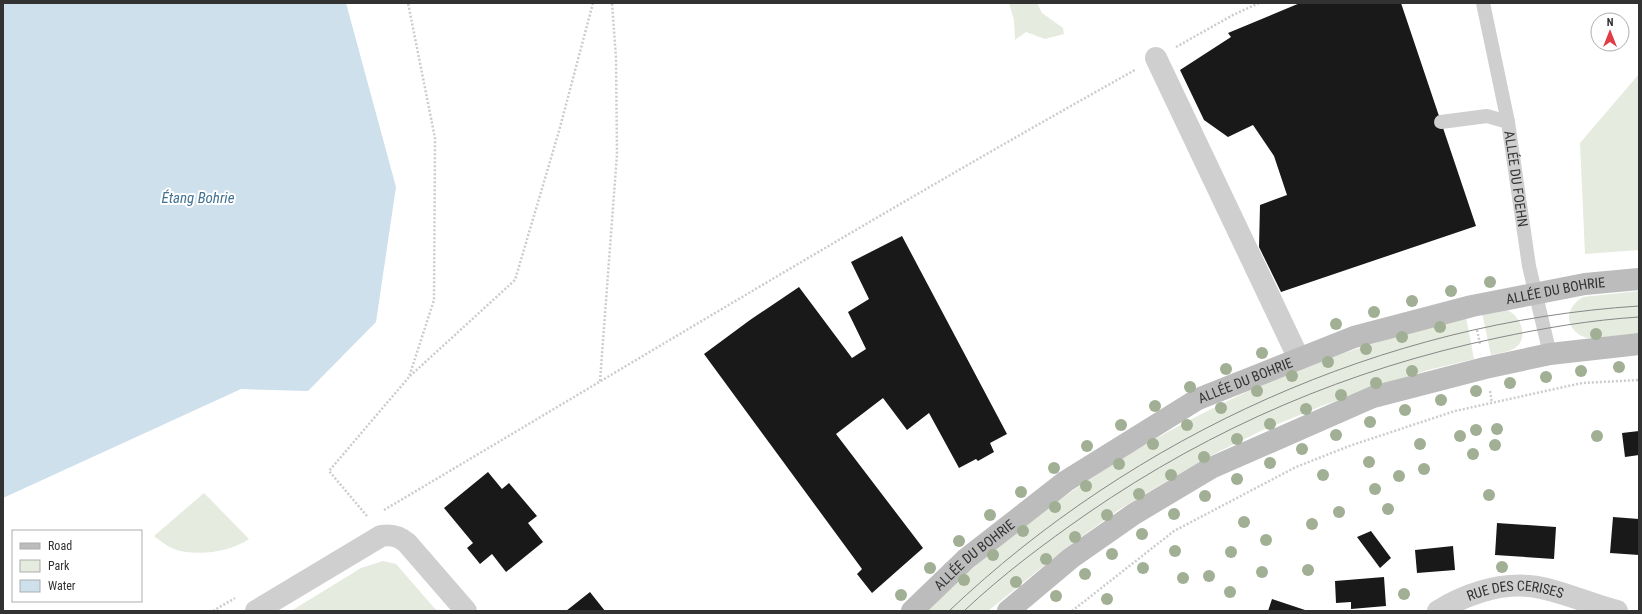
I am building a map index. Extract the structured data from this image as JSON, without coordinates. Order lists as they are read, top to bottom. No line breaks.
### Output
{"streets":{"main road":["ALLÉE DU BOHRIE"],"street":["RUE DES CERISES"],"lane":["ALLÉE DU FOEHN"]},"crossings":[["ALLÉE DU FOEHN","ALLÉE DU BOHRIE"]],"water":["Étang Bohrie"],"legend":["Road","Park","Water"],"north":"top"}
